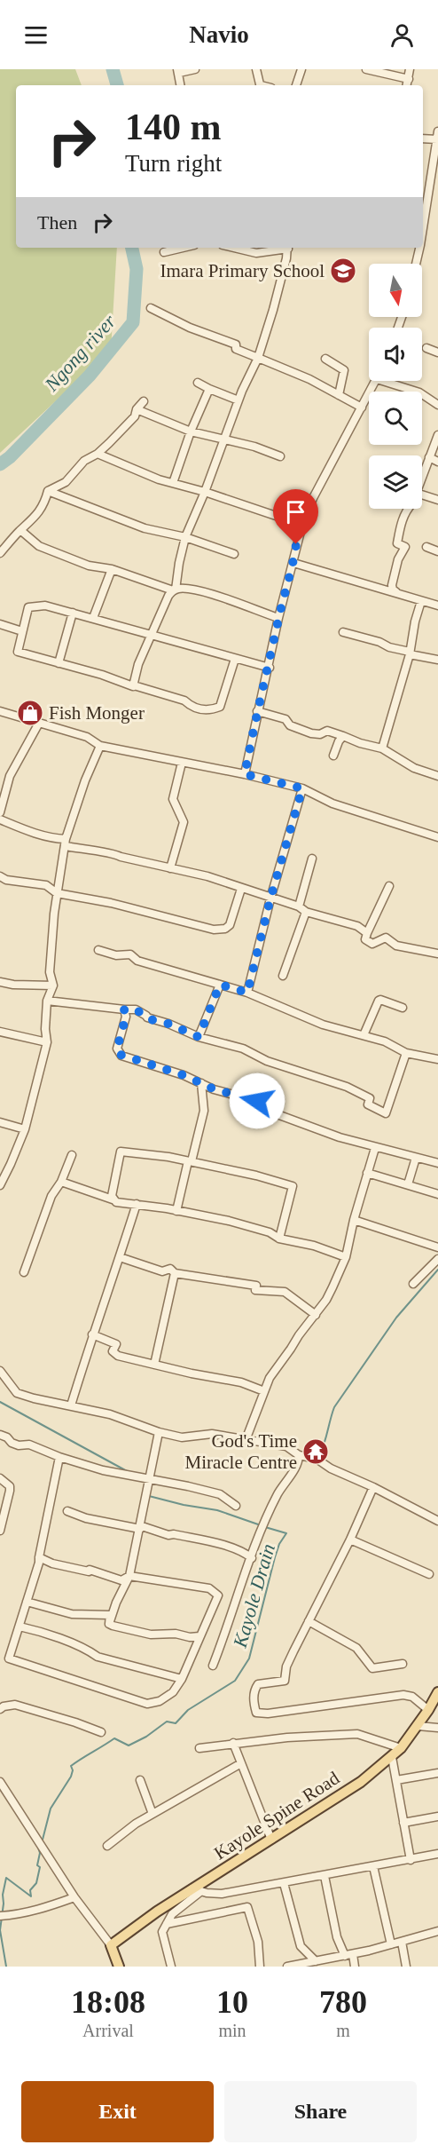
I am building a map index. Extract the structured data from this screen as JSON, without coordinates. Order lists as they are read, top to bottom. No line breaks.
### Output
{"streets":{"main road":["Kayole Spine Road"]},"water":["Ngong river","Kayole Drain"],"places":{"school or university":["Imara Primary School"],"shop":["Fish Monger"],"temple":["God's Time Miracle Centre"]},"north":"bottom","page":{"header":"Navio","turn":["140 m","Turn right"],"then":"Then","eta":["18:08","Arrival","10","min","780","m"],"buttons":["Exit","Share"]}}
